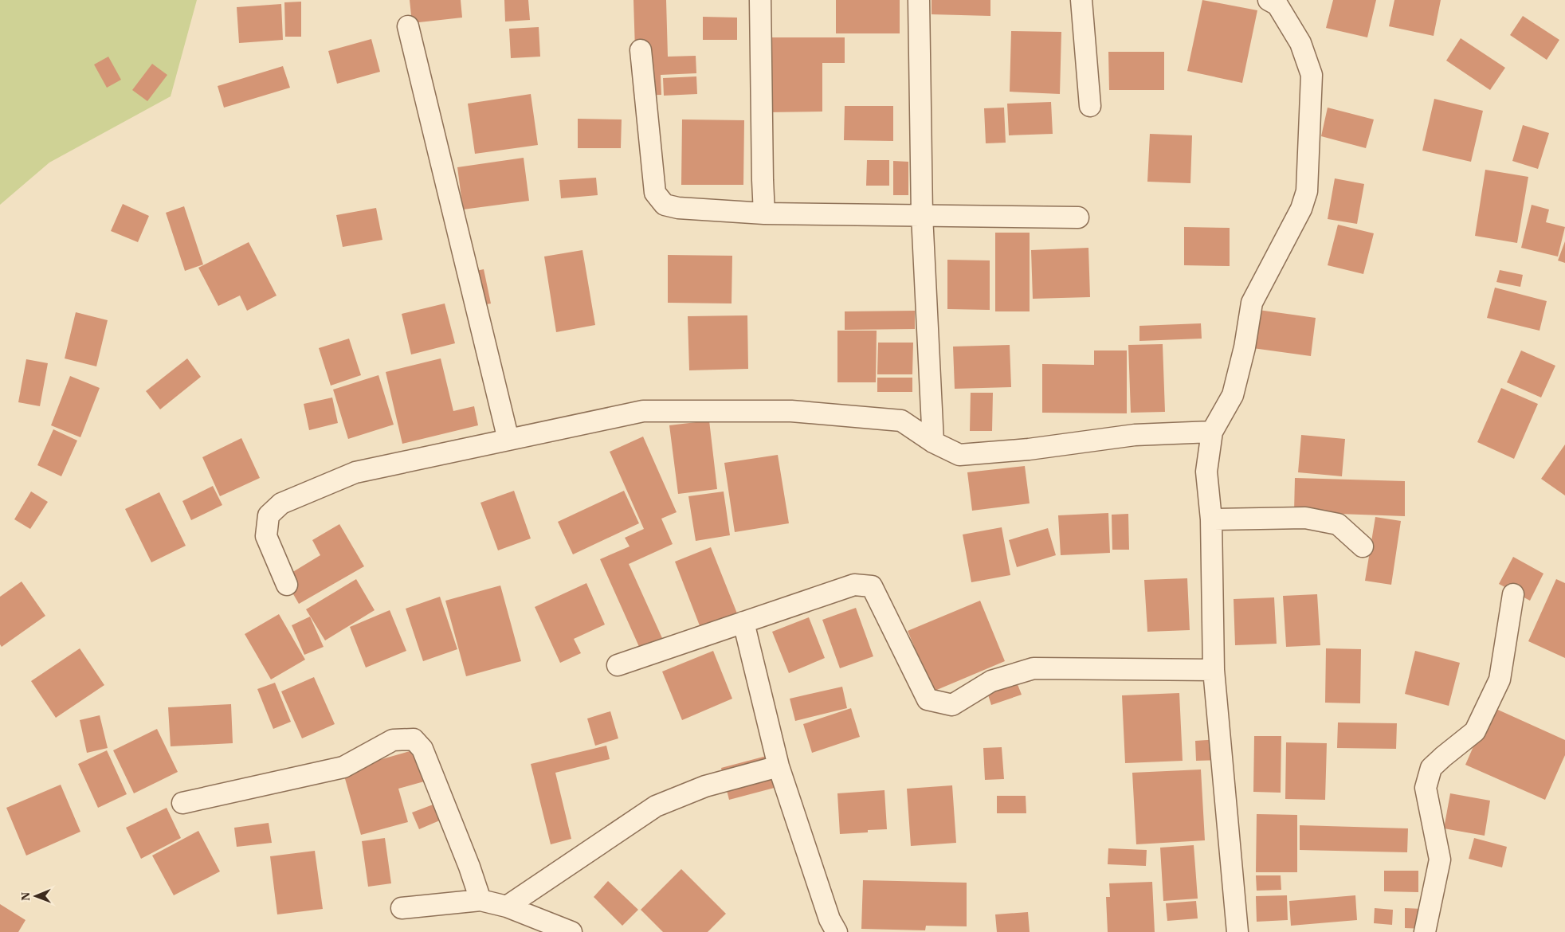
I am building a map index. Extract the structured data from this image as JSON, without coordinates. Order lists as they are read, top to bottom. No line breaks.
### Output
{"north":"left"}
